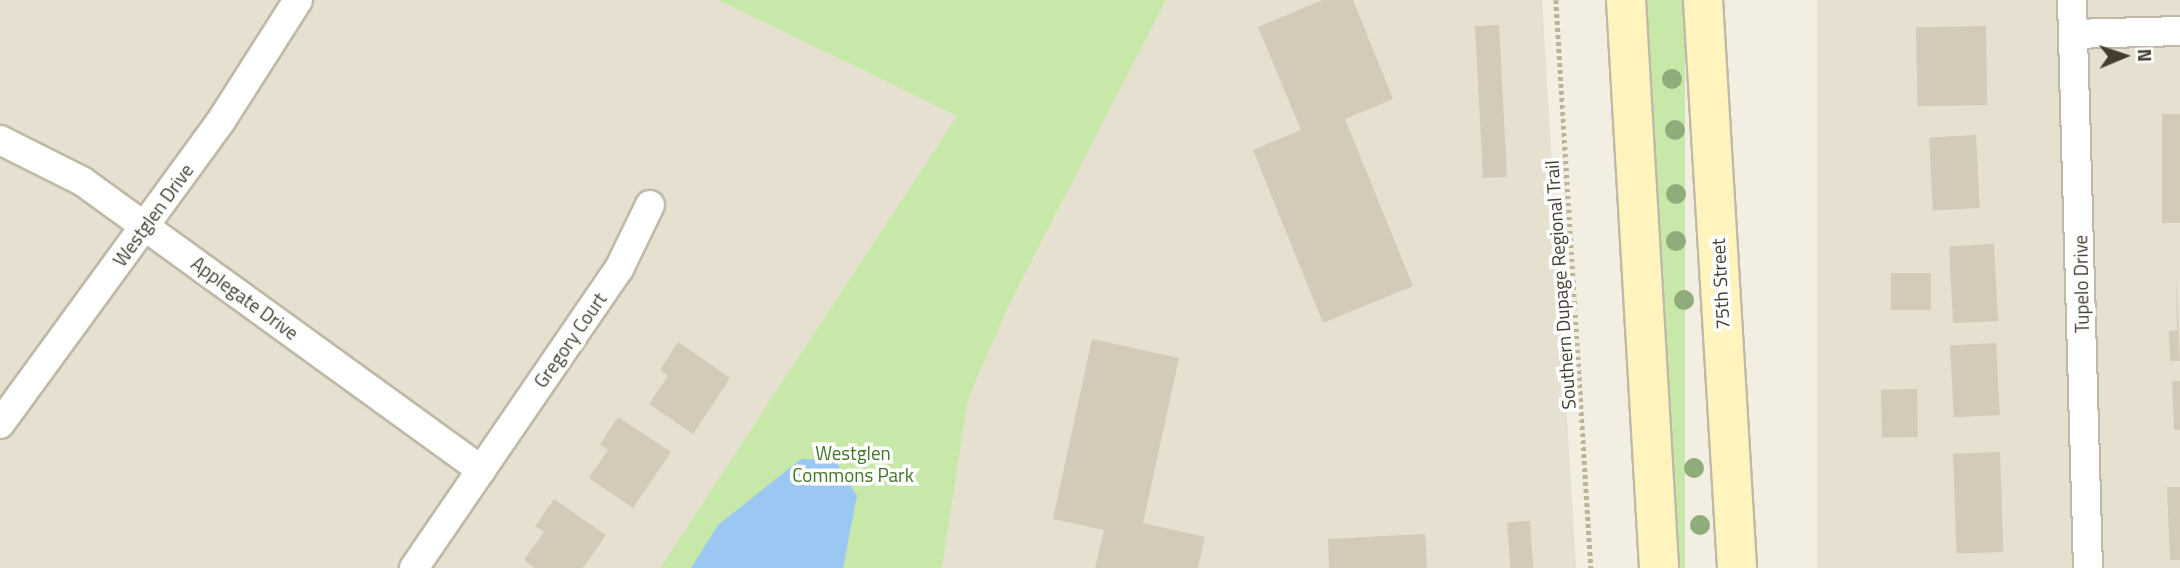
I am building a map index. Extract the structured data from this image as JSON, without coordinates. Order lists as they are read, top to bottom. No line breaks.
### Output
{"streets":{"main road":["75th Street"],"street":["Westglen Drive","Tupelo Drive","Applegate Drive","Gregory Court"],"path":["Southern Dupage Regional Trail"]},"crossings":[["Westglen Drive","Applegate Drive"],["Applegate Drive","Gregory Court"]],"parks":["Westglen Commons Park"],"north":"right"}
